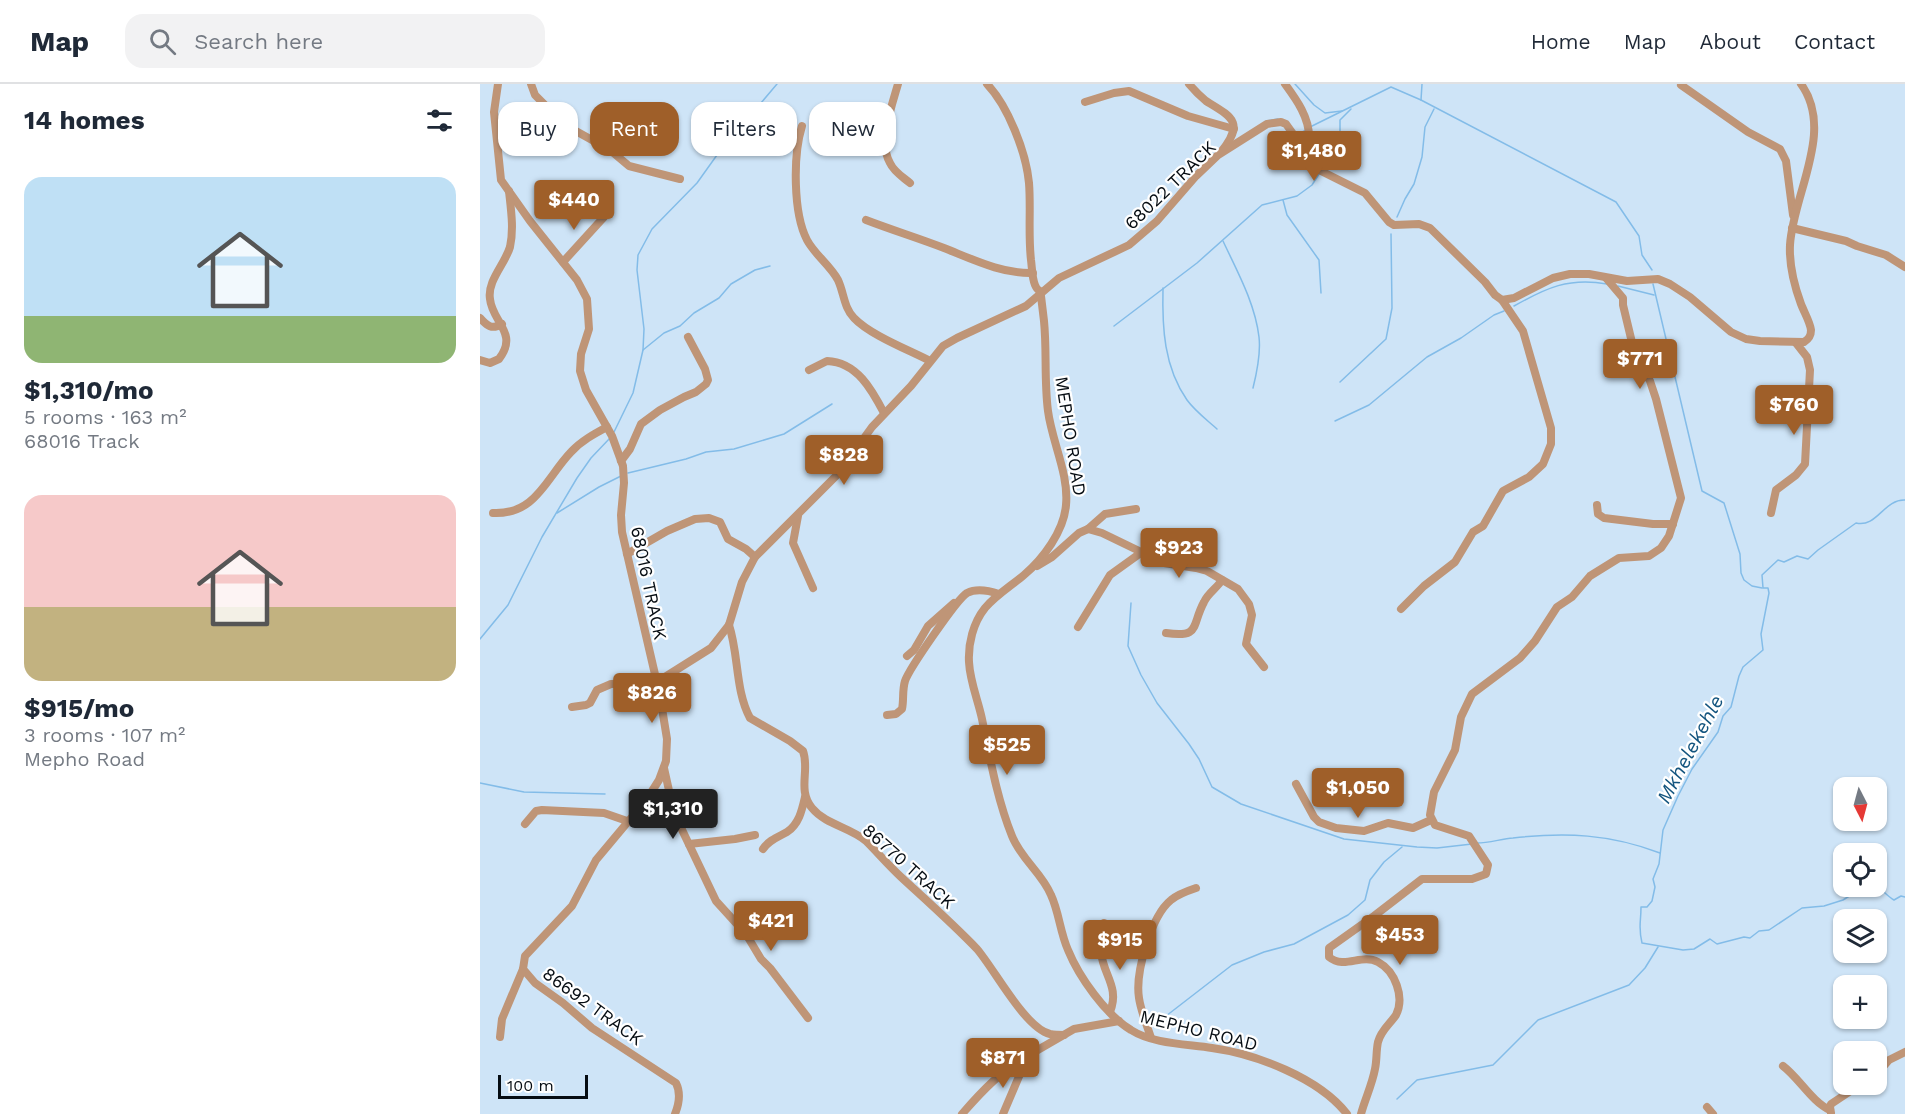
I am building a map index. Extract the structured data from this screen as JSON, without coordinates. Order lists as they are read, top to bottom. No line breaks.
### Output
{"streets":{"street":["68022 TRACK","MEPHO ROAD","68016 TRACK","86770 TRACK","86692 TRACK"]},"crossings":[["68022 TRACK","MEPHO ROAD"],["68022 TRACK","68016 TRACK"],["68016 TRACK","86692 TRACK"]],"water":["Mkhelekehle"],"scale_bar":"100 m","north":"bottom","page":{"header":"Map","search":"Search here","nav":["Home","Map","About","Contact"],"heading":"14 homes","chip":["Buy","Rent","Filters","New"],"price":["$1,480","$440","$771","$760","$828","$923","$826","$525","$1,050","$1,310","$421","$453","$915","$871"],"list":[{"name":"$1,310/mo","note":"5 rooms · 163 m² · 68016 Track"},{"name":"$915/mo","note":"3 rooms · 107 m² · Mepho Road"}],"map_buttons":["+","−"],"scale":"100 m"}}
